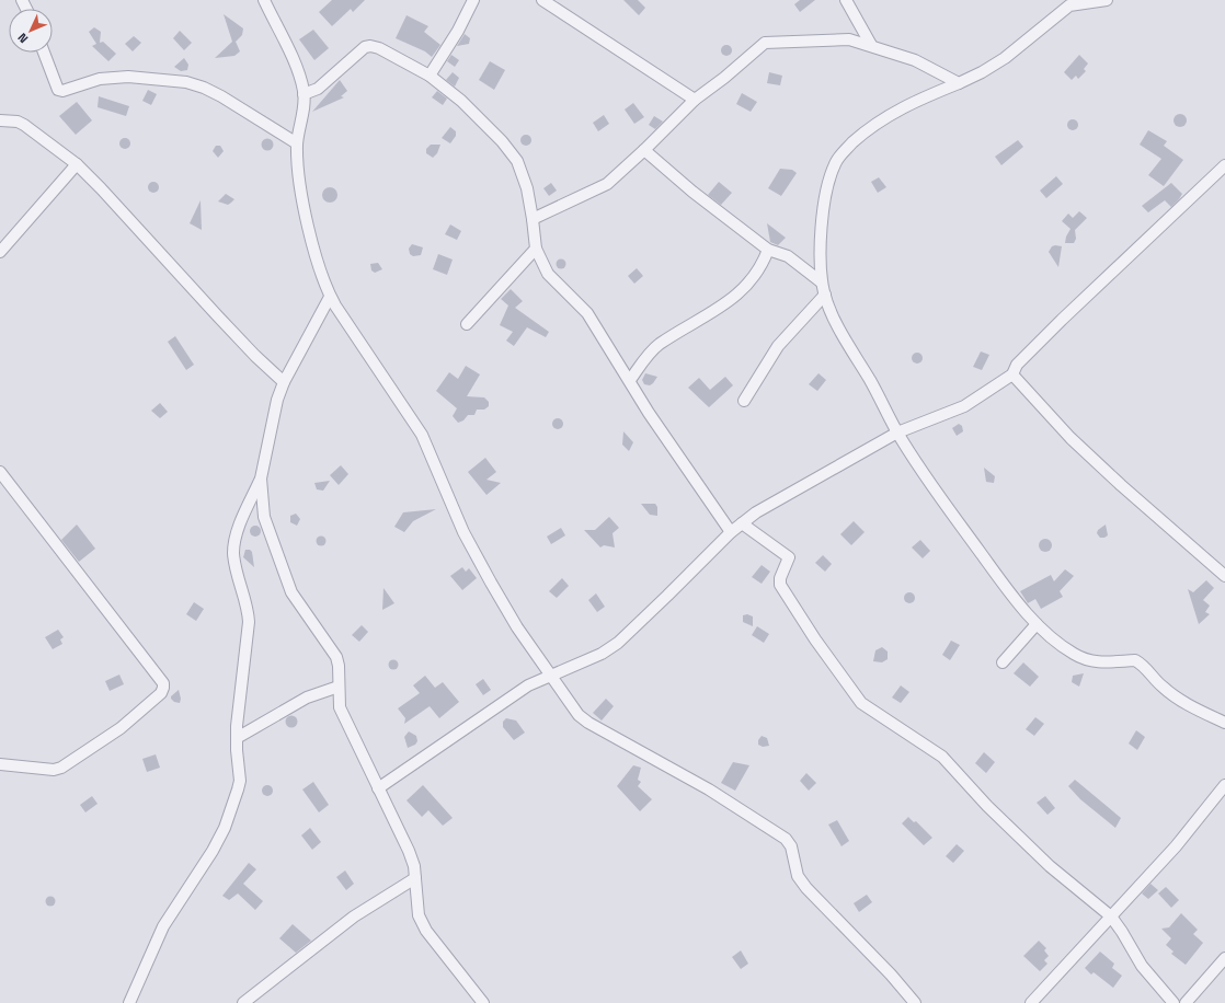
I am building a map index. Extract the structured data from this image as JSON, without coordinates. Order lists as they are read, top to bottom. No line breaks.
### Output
{"north":"bottom left"}
